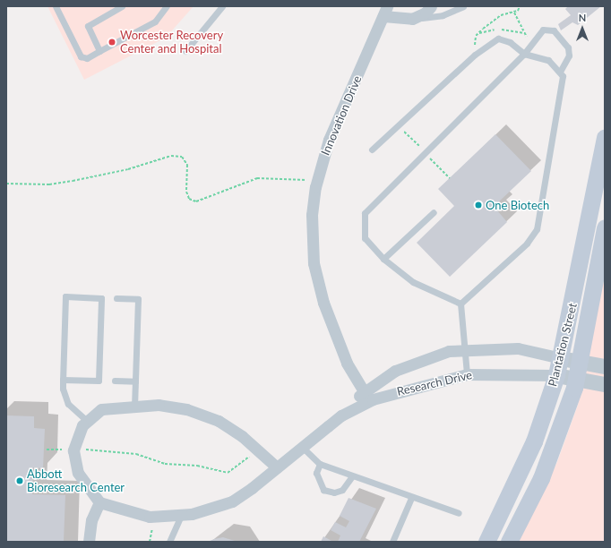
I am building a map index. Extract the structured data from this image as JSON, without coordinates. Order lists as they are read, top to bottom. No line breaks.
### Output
{"streets":{"main road":["Plantation Street"],"street":["Innovation Drive","Research Drive"]},"crossings":[["Innovation Drive","Research Drive"],["Plantation Street","Research Drive"]],"places":["Worcester Recovery Center and Hospital","One Biotech","Abbott Bioresearch Center"],"north":"top"}
